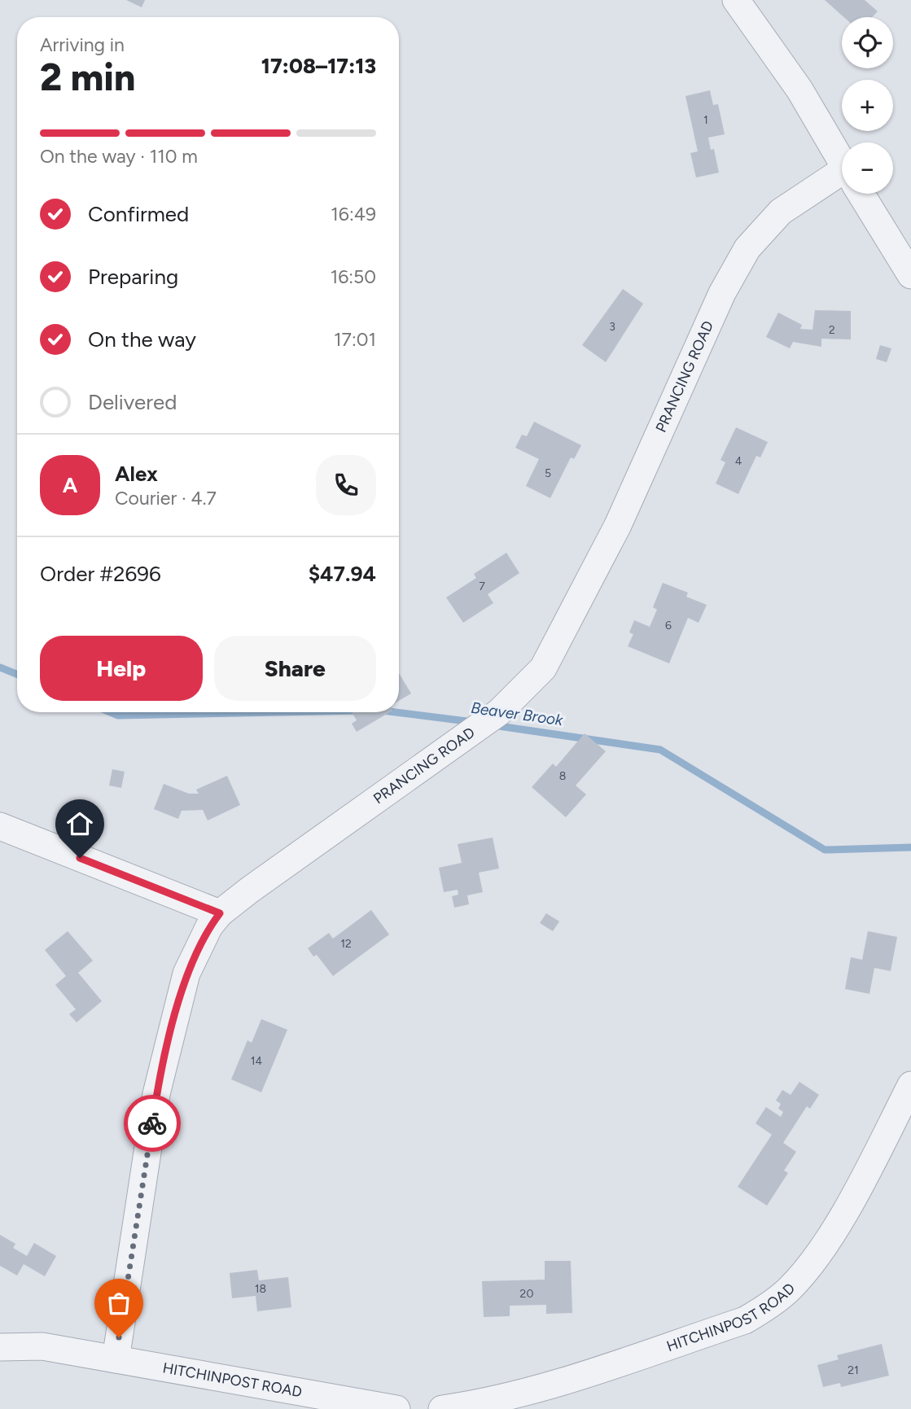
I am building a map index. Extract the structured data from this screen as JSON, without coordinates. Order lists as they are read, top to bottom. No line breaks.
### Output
{"streets":{"street":["PRANCING ROAD","HITCHINPOST ROAD"]},"crossings":[["PRANCING ROAD","HITCHINPOST ROAD"]],"water":["Beaver Brook"],"house_numbers":["1","3","2","4","5","7","6","8","12","14","18","20","21"],"page":{"map_buttons":["+","−"],"heading":["2 min","Arriving in","17:08–17:13"],"panel":["Alex","Courier · 4.7","Order #2696","$47.94"],"bar":"On the way · 110 m","list":[["Confirmed","16:49"],["Preparing","16:50"],["On the way","17:01"],"Delivered"],"round":"A","buttons":["Help","Share"]}}
